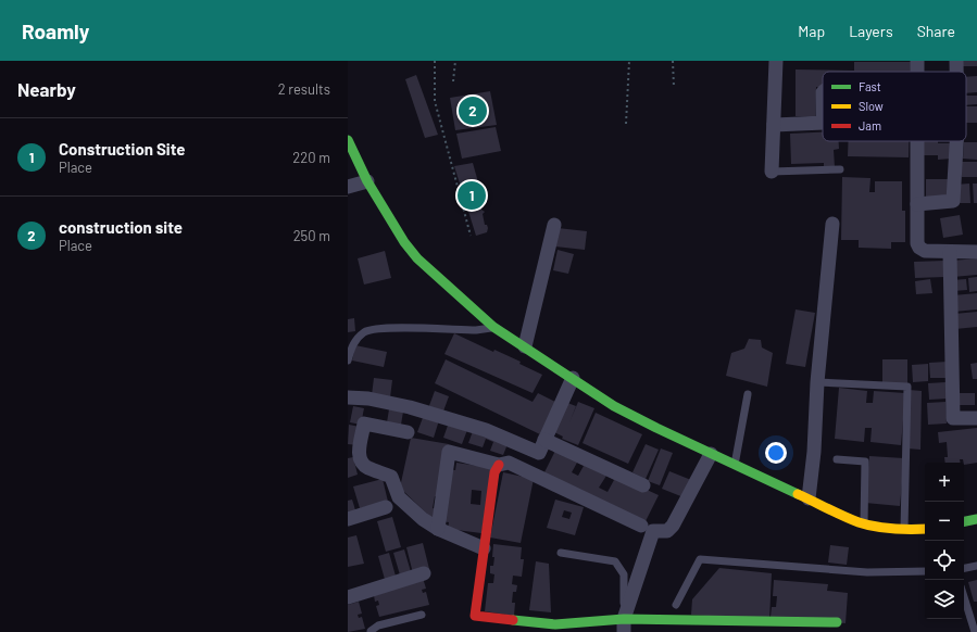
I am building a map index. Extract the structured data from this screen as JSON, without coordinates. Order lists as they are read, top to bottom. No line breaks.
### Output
{"legend":["Fast","Slow","Jam"],"page":{"header":"Roamly","nav":["Map","Layers","Share"],"heading":["Nearby","2 results"],"pins":["2","1"],"list":[{"mark":"1","name":"Construction Site","note":"Place","value":"220 m"},{"mark":"2","name":"construction site","note":"Place","value":"250 m"}],"map_buttons":["+","−"]}}
